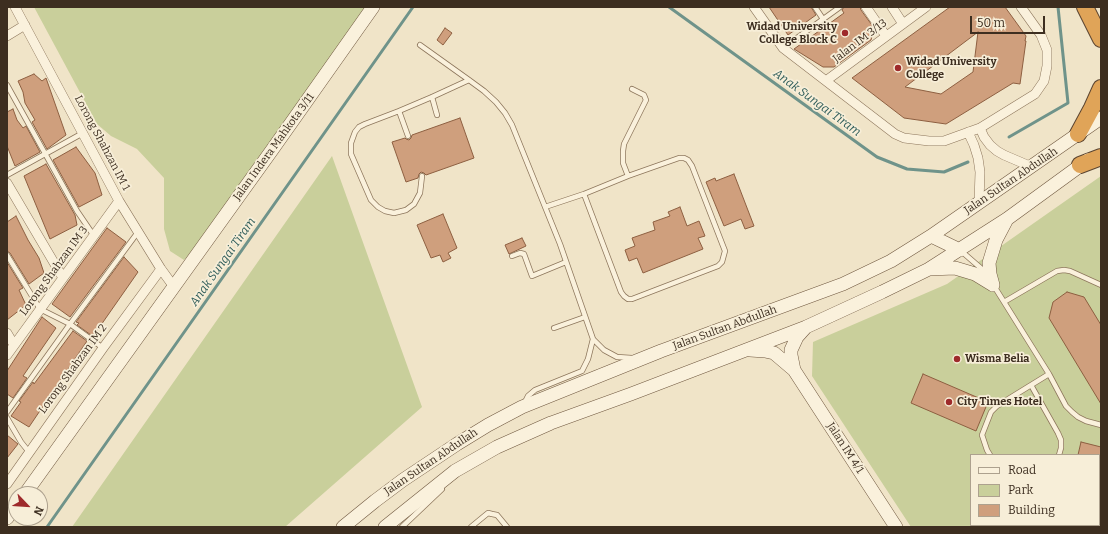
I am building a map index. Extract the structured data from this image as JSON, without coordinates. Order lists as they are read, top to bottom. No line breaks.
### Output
{"streets":{"main road":["Jalan Indera Mahkota 3/11","Jalan Sultan Abdullah","Jalan IM 4/1"],"street":["Jalan IM 3/13","Lorong Shahzan IM 1","Lorong Shahzan IM 3","Lorong Shahzan IM 2"]},"crossings":[["Lorong Shahzan IM 1","Jalan Indera Mahkota 3/11"],["Lorong Shahzan IM 1","Lorong Shahzan IM 3"],["Lorong Shahzan IM 1","Lorong Shahzan IM 2"],["Jalan Sultan Abdullah","Jalan IM 4/1"]],"water":["Anak Sungai Tiram"],"places":["Widad University College Block C","Widad University College","Wisma Belia","City Times Hotel"],"legend":["Road","Park","Building"],"scale_bar":"50 m","north":"bottom right"}
